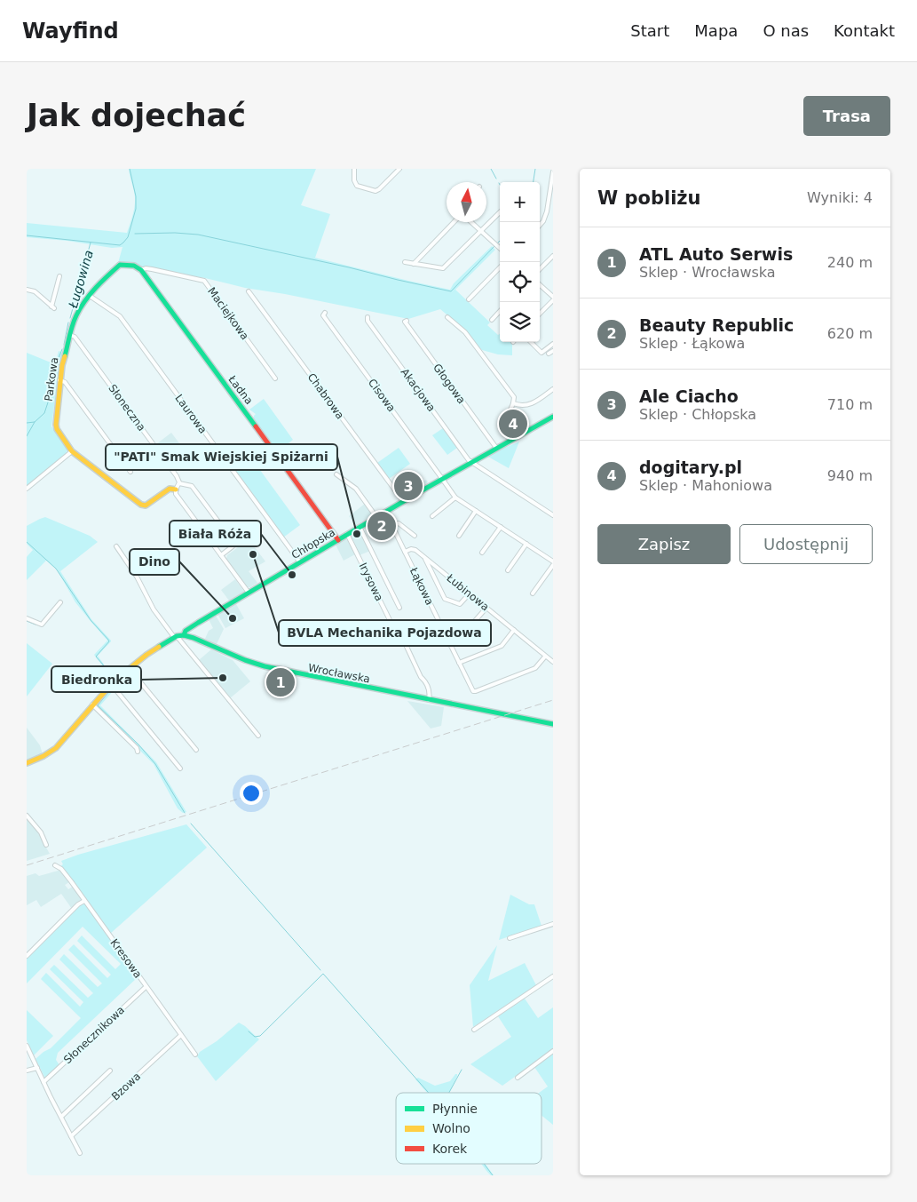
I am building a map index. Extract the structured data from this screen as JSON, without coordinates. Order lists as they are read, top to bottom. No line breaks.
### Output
{"streets":{"street":["Maciejkowa","Parkowa","Głogowa","Ładna","Akacjowa","Cisowa","Chabrowa","Słoneczna","Laurowa","Chłopska","Irysowa","Łąkowa","Łubinowa","Wrocławska","Kresowa","Słonecznikowa","Bzowa"]},"crossings":[["Maciejkowa","Parkowa"],["Maciejkowa","Ładna"],["Parkowa","Ładna"],["Parkowa","Słoneczna"],["Parkowa","Laurowa"],["Głogowa","Chłopska"],["Ładna","Chłopska"],["Akacjowa","Chłopska"],["Cisowa","Chłopska"],["Chabrowa","Chłopska"],["Laurowa","Chłopska"],["Chłopska","Irysowa"],["Chłopska","Łąkowa"],["Chłopska","Wrocławska"],["Irysowa","Wrocławska"],["Łąkowa","Łubinowa"],["Kresowa","Bzowa"]],"water":["Ługowina"],"places":["\"PATI\" Smak Wiejskiej Spiżarni","BVLA Mechanika Pojazdowa","Biała Róża","Dino","Biedronka"],"legend":["Płynnie","Wolno","Korek"],"north":"top","page":{"header":"Wayfind","nav":["Start","Mapa","O nas","Kontakt"],"buttons":["Trasa",["Zapisz","Udostępnij"]],"title":"Jak dojechać","heading":["W pobliżu","Wyniki: 4"],"map_buttons":["+","−"],"list":[{"mark":"1","name":"ATL Auto Serwis","note":"Sklep · Wrocławska","value":"240 m"},{"mark":"2","name":"Beauty Republic","note":"Sklep · Łąkowa","value":"620 m"},{"mark":"3","name":"Ale Ciacho","note":"Sklep · Chłopska","value":"710 m"},{"mark":"4","name":"dogitary.pl","note":"Sklep · Mahoniowa","value":"940 m"}],"pins":["4","3","2","1"]}}
